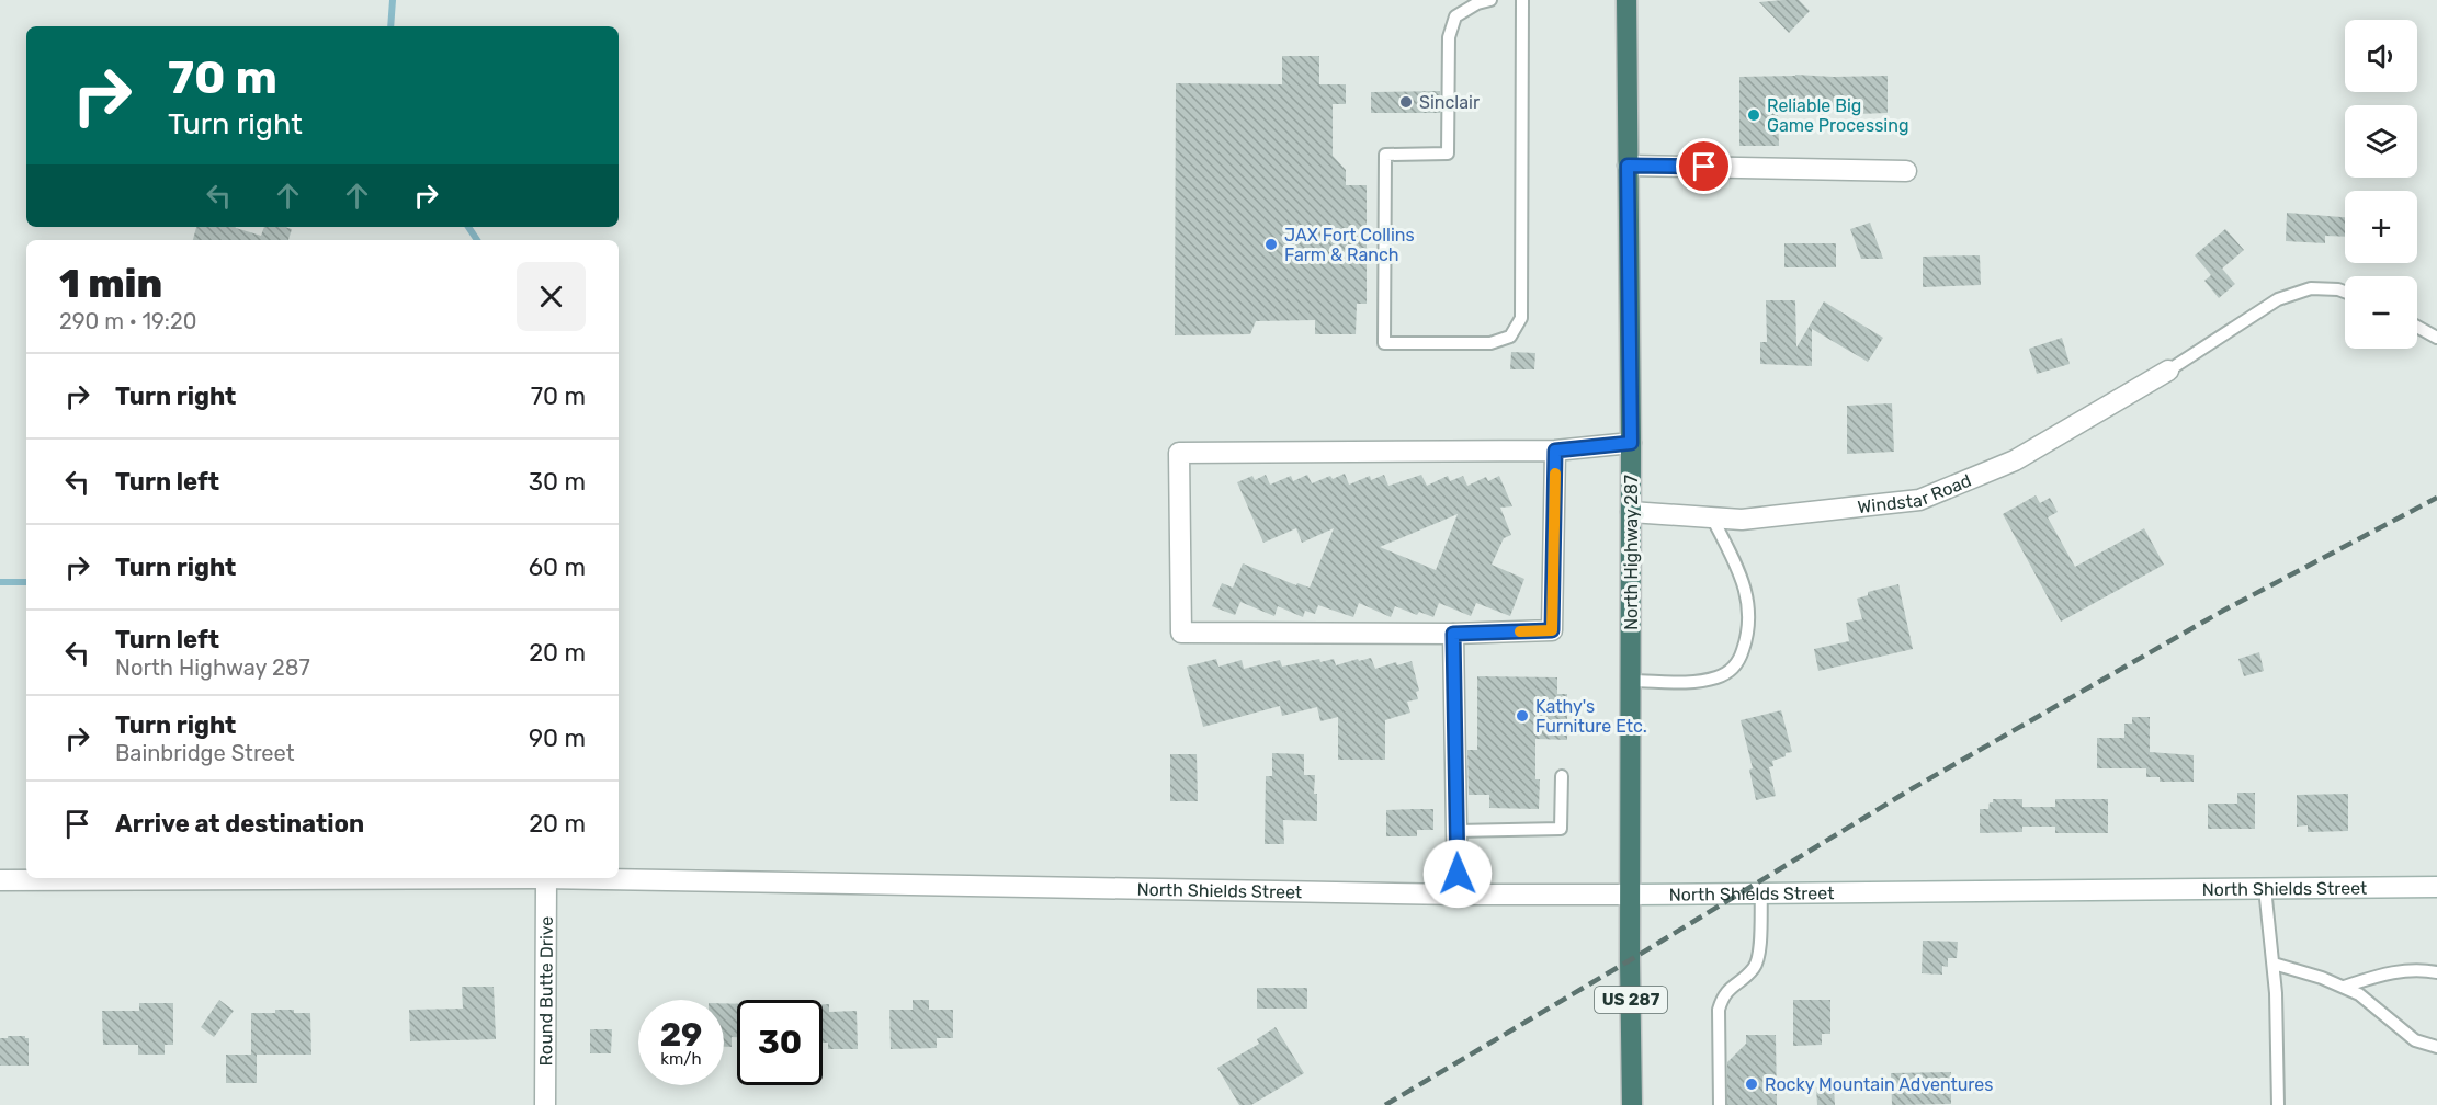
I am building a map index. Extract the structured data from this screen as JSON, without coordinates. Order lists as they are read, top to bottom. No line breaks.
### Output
{"streets":{"highway":["North Highway 287","US 287"],"street":["Windstar Road","North Shields Street","Round Butte Drive"]},"crossings":[["Windstar Road","North Highway 287"],["North Highway 287","North Shields Street"],["North Shields Street","Round Butte Drive"]],"places":["Sinclair","Reliable Big Game Processing","JAX Fort Collins Farm & Ranch","Kathy's Furniture Etc.","Rocky Mountain Adventures"],"page":{"map_buttons":["+","−"],"turn":["70 m","Turn right"],"heading":["1 min","290 m · 19:20"],"list":[{"name":"Turn right","value":"70 m"},{"name":"Turn left","value":"30 m"},{"name":"Turn right","value":"60 m"},{"name":"Turn left","note":"North Highway 287","value":"20 m"},{"name":"Turn right","note":"Bainbridge Street","value":"90 m"},{"name":"Arrive at destination","value":"20 m"}],"speed":"29 km/h","limit":"30"}}
